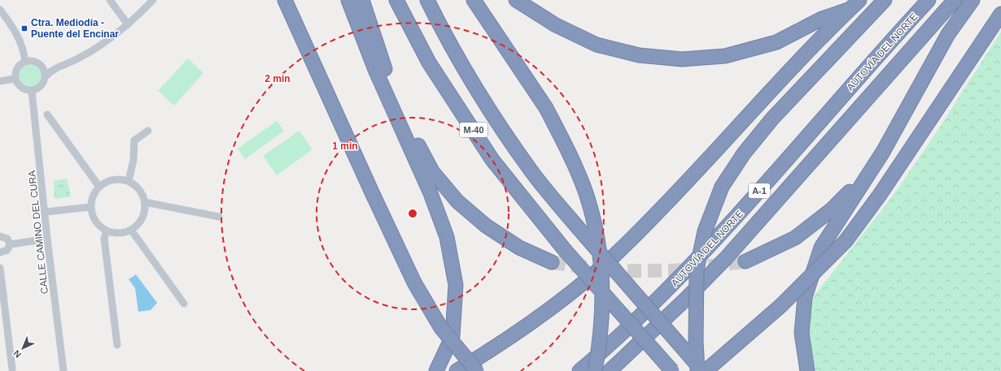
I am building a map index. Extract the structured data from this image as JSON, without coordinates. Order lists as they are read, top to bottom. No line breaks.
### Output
{"streets":{"highway":["AUTOVÍA DEL NORTE","M-40","A-1"],"street":["CALLE CAMINO DEL CURA"]},"places":{"transit":["Ctra. Mediodía - Puente del Encinar"]},"north":"bottom left","rings":["2 min","1 min"]}
